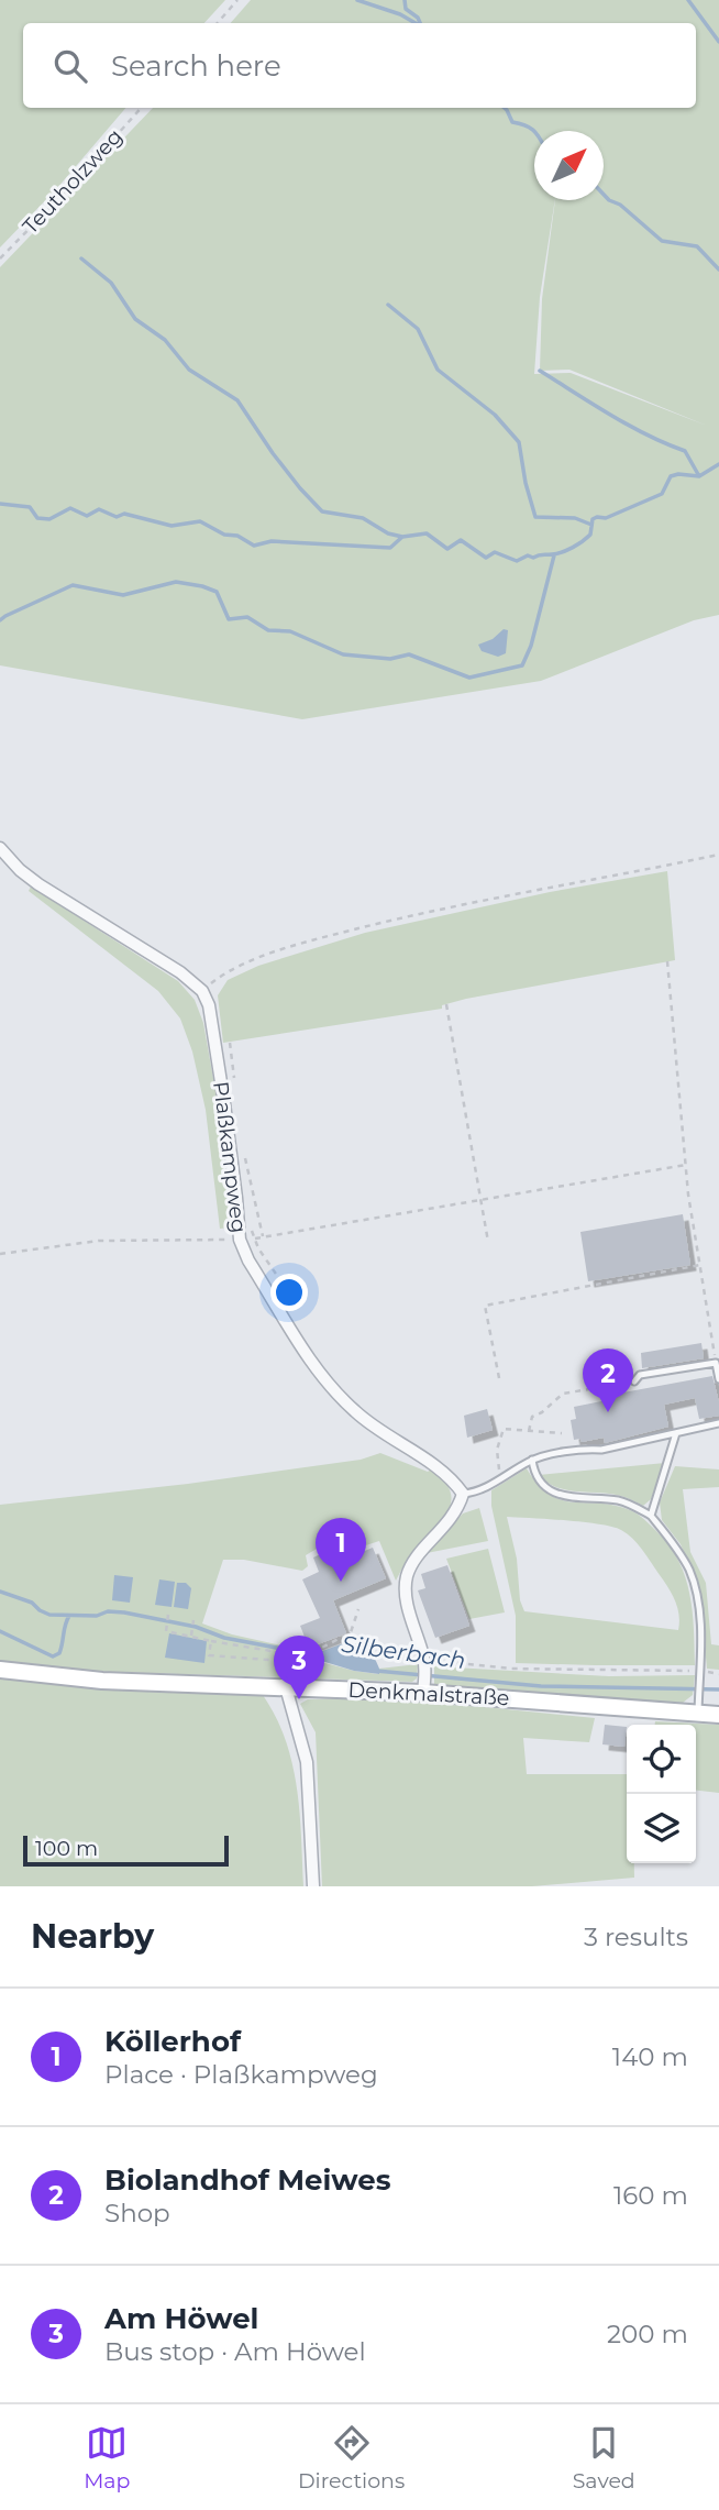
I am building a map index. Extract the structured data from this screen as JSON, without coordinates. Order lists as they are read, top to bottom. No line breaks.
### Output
{"streets":{"main road":["Denkmalstraße"],"street":["Plaßkampweg"],"path":["Teutholzweg"]},"water":["Silberbach"],"scale_bar":"100 m","north":"top right","page":{"search":"Search here","pins":["2","1","3"],"scale":"100 m","heading":["Nearby","3 results"],"list":[{"mark":"1","name":"Köllerhof","note":"Place · Plaßkampweg","value":"140 m"},{"mark":"2","name":"Biolandhof Meiwes","note":"Shop","value":"160 m"},{"mark":"3","name":"Am Höwel","note":"Bus stop · Am Höwel","value":"200 m"}],"nav":["Map","Directions","Saved"]}}
